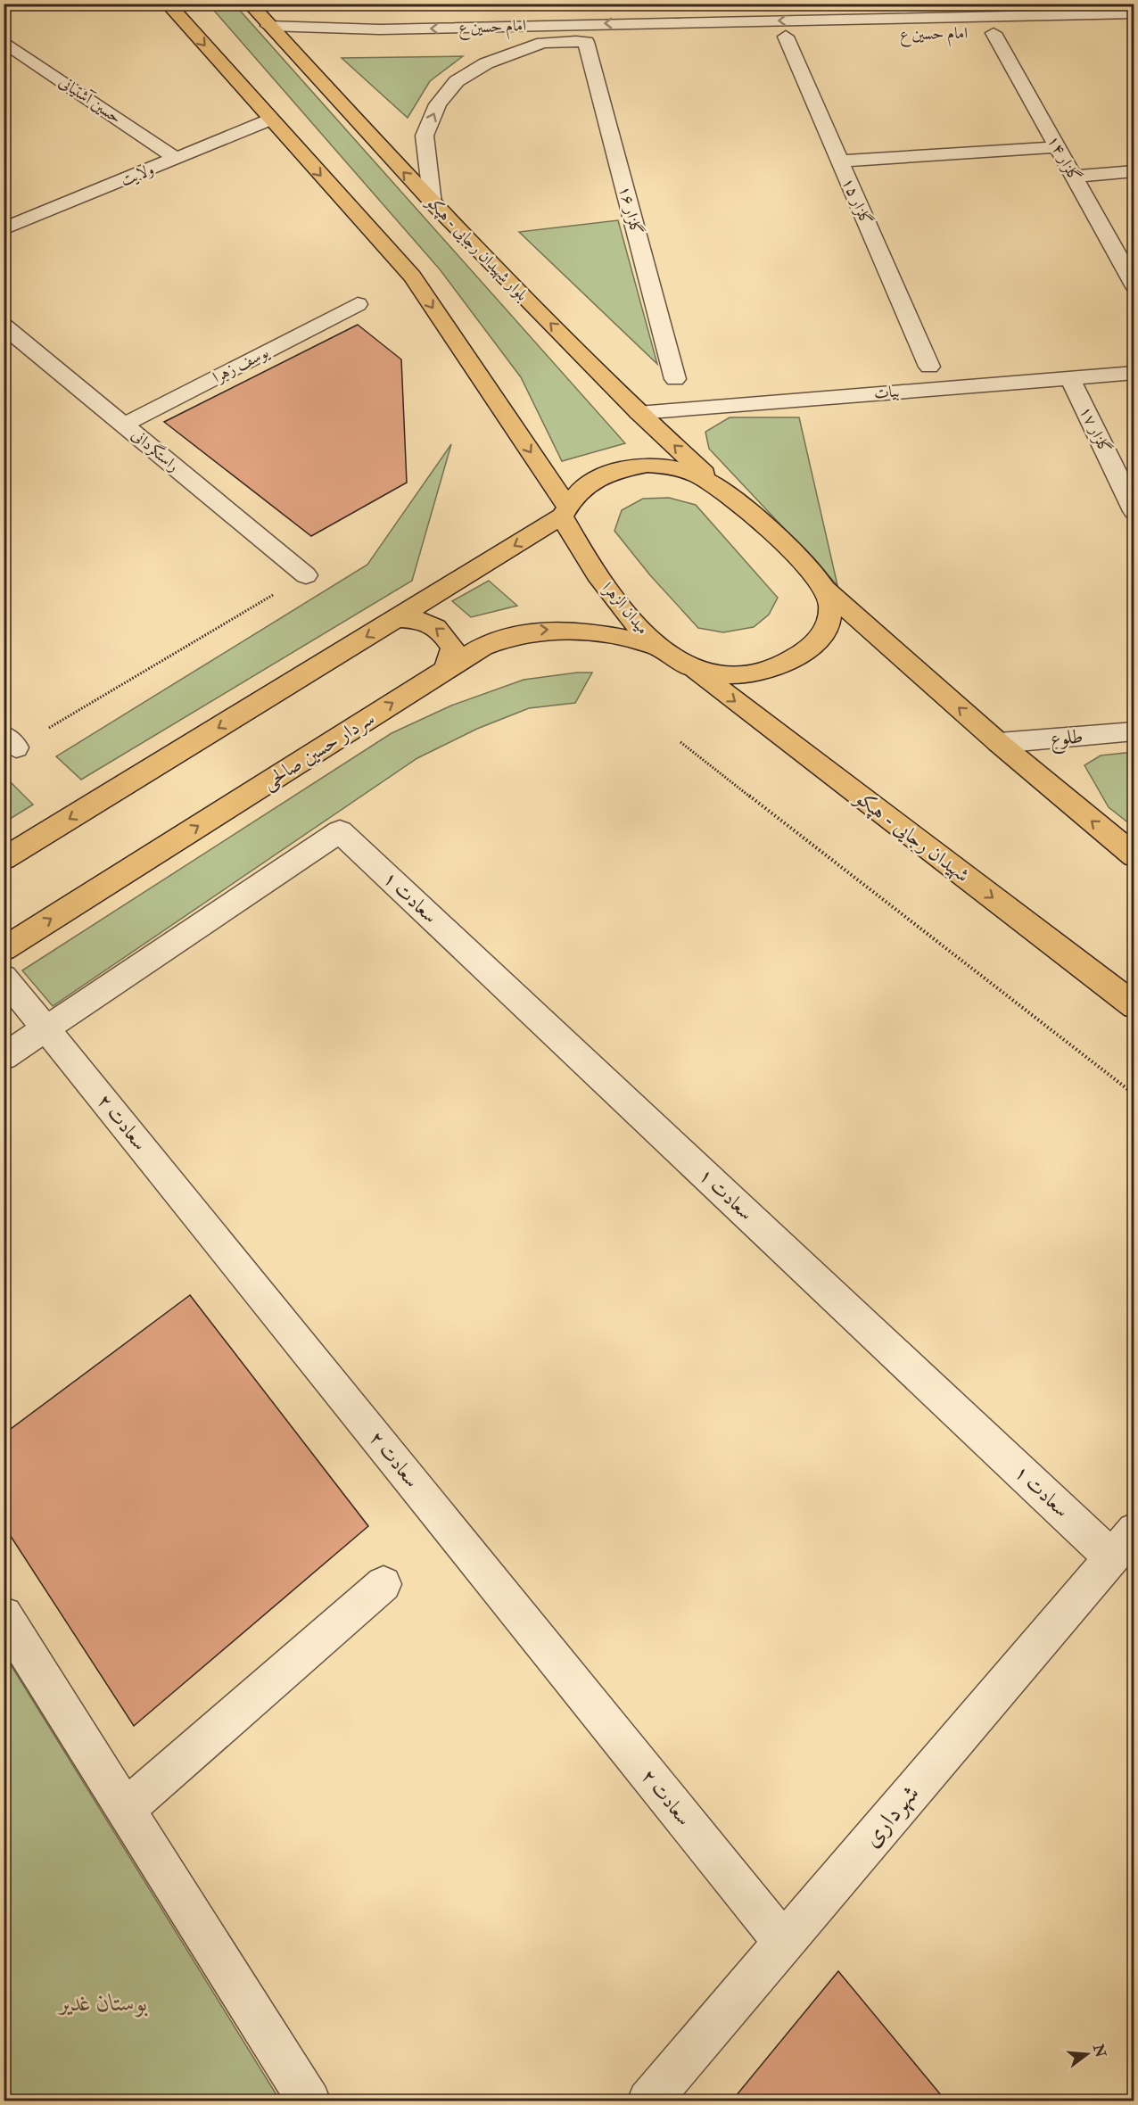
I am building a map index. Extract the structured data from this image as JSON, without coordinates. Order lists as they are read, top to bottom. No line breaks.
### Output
{"streets":{"main road":["بلوار شهیدان رجایی - هپکو","میدان الزهرا","سردار حسین صالحی","شهیدان رجایی - هپکو"],"street":["امام حسین ع","حسین آشتیانی","گلزار ۱۴","ولایت","گلزار ۱۵","گلزار ۱۶","یوسف زهرا","بیات","گلزار ۱۷","راستگردانی","طلوع","سعادت ۱","سعادت ۲","شهرداری"]},"crossings":[["امام حسین ع","گلزار ۱۴"],["امام حسین ع","گلزار ۱۵"],["امام حسین ع","گلزار ۱۶"],["امام حسین ع","بلوار شهیدان رجایی - هپکو"],["حسین آشتیانی","ولایت"],["بلوار شهیدان رجایی - هپکو","بیات"],["یوسف زهرا","راستگردانی"],["بیات","گلزار ۱۷"],["میدان الزهرا","سردار حسین صالحی"],["میدان الزهرا","شهیدان رجایی - هپکو"],["سعادت ۱","سعادت ۲"],["سعادت ۱","شهرداری"],["سعادت ۲","شهرداری"]],"parks":["بوستان غدیر"],"north":"right"}
